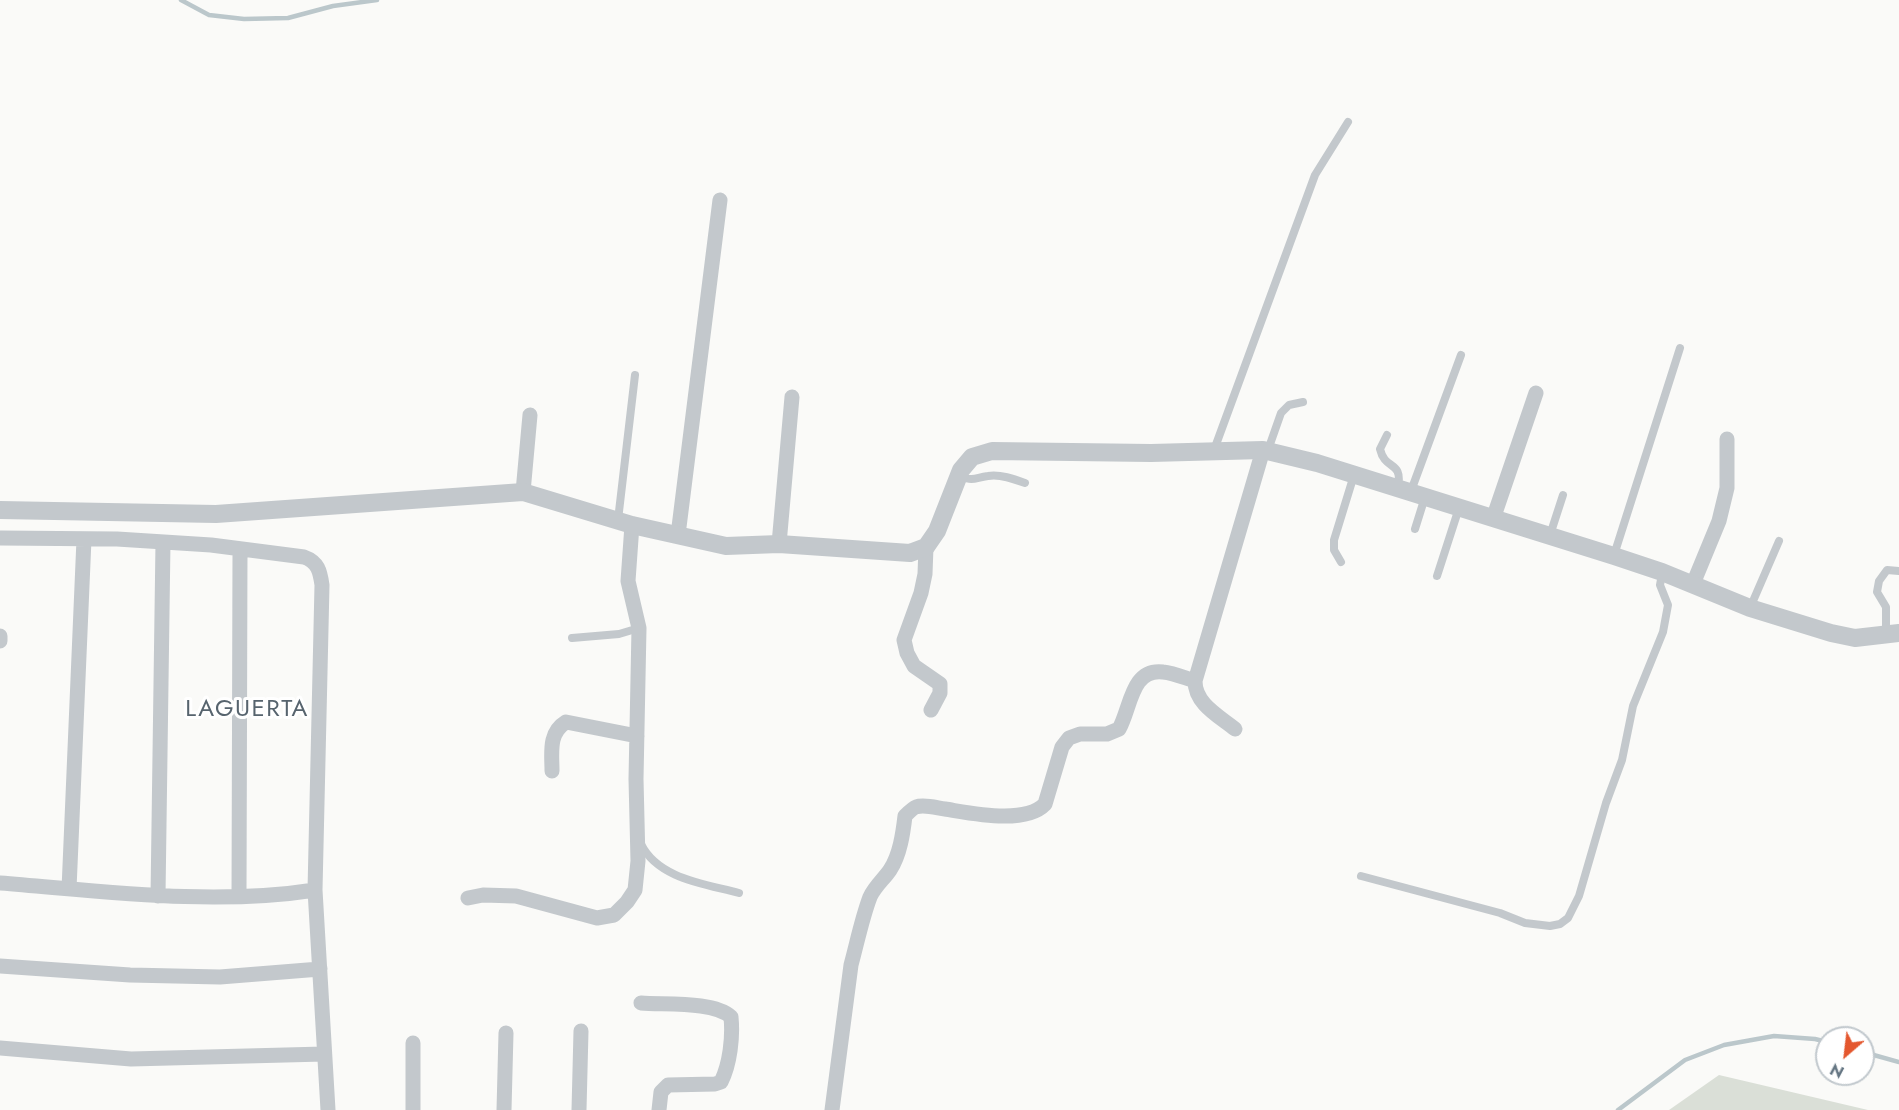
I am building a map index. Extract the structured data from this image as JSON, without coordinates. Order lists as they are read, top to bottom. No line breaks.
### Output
{"districts":["LAGUERTA"],"north":"bottom left"}
